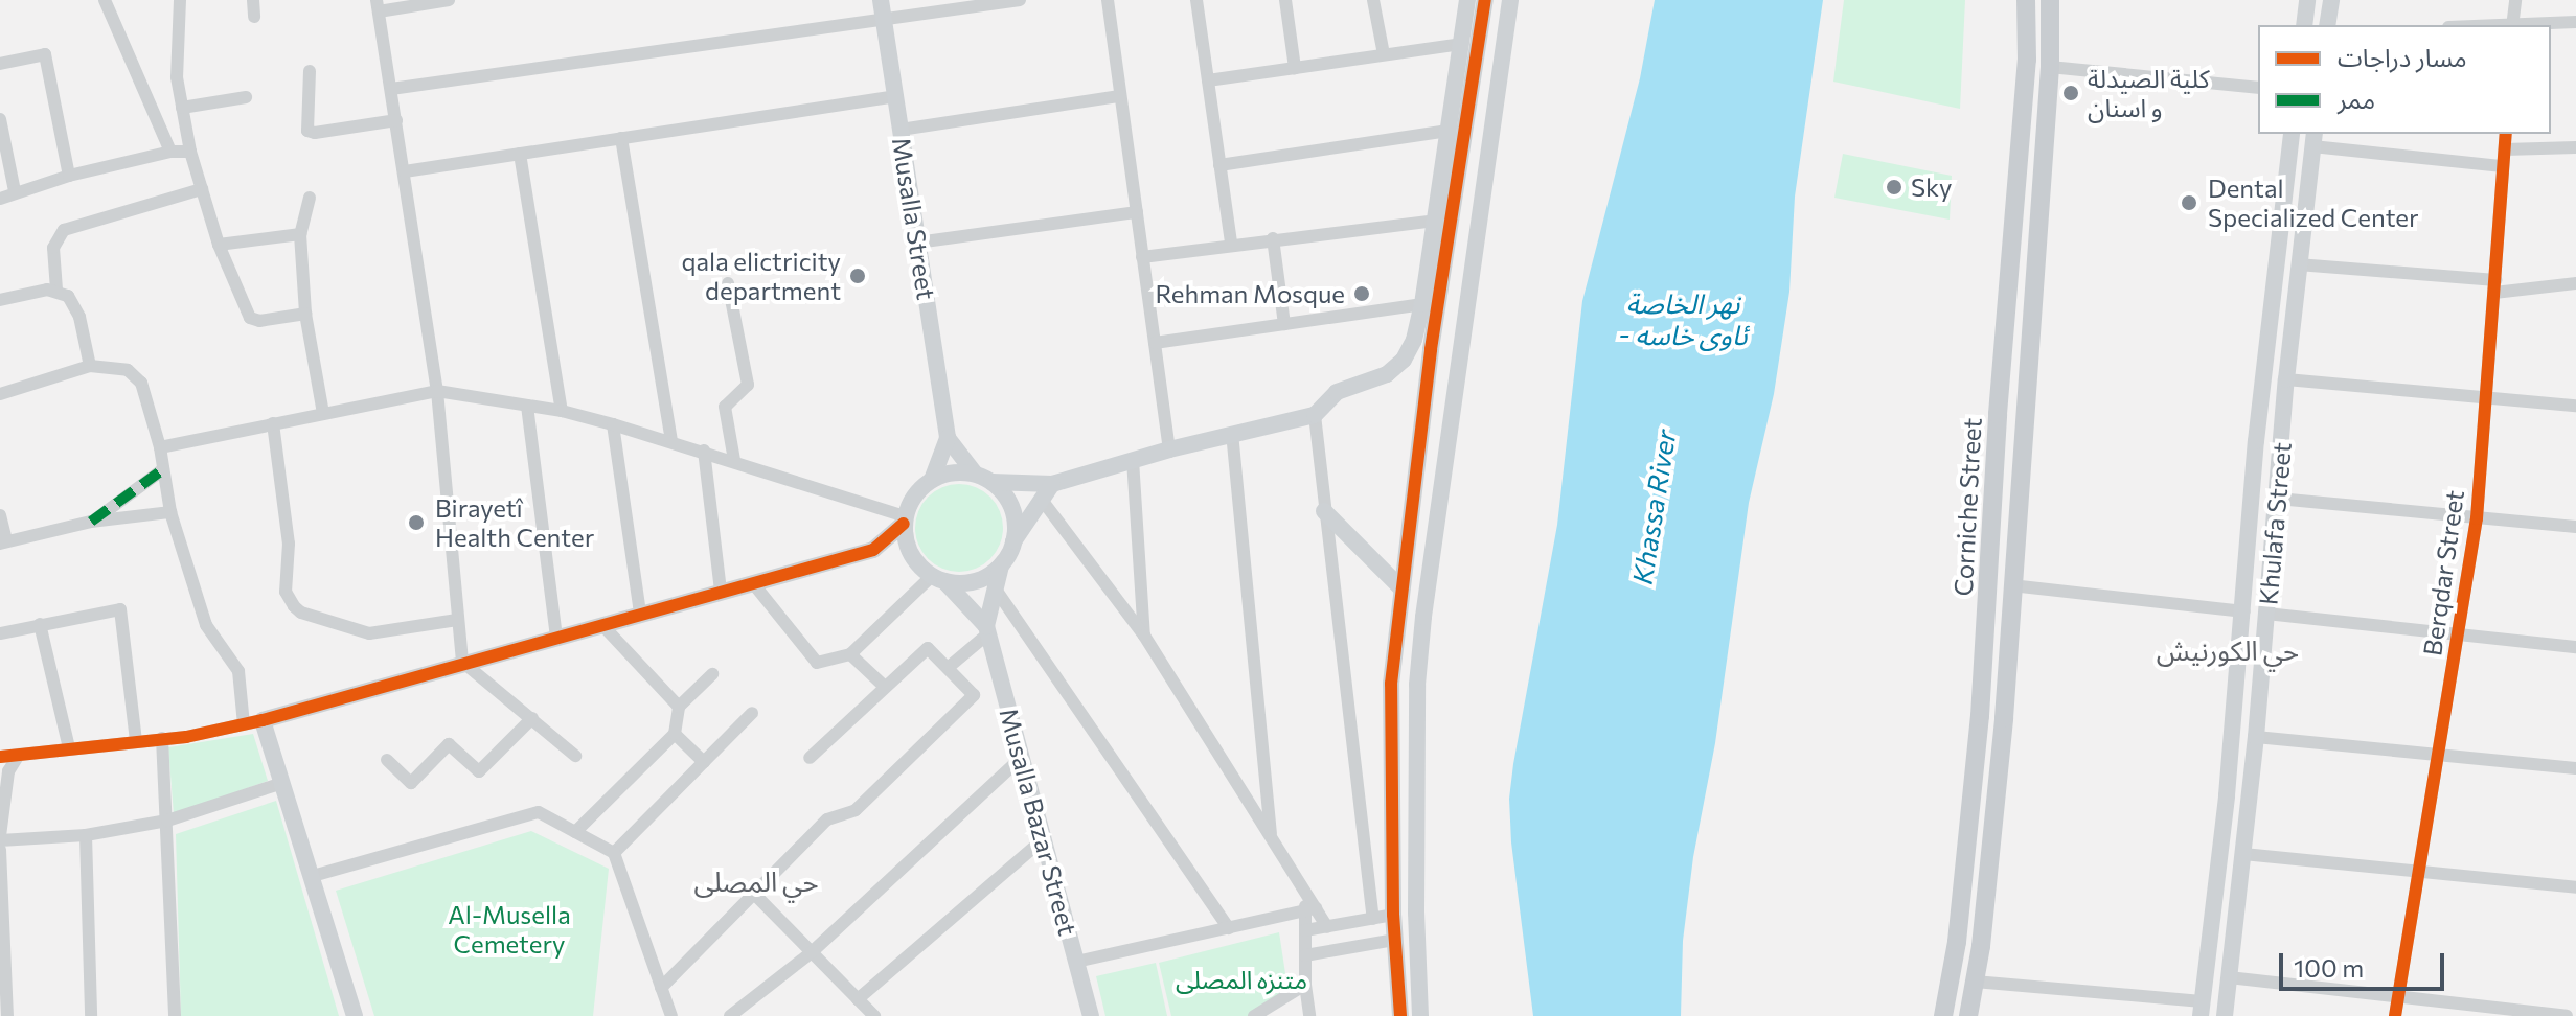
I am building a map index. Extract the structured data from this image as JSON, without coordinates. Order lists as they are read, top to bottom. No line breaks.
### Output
{"streets":{"main road":["Corniche Street"],"street":["Musalla Street","Khulafa Street","Berqdar Street","Musalla Bazar Street"]},"crossings":[["Musalla Street","Musalla Bazar Street"]],"districts":["حي الكورنيش","حي المصلى"],"water":["نهر الخاصة - ئاوی خاسە","Khassa River"],"parks":["Al-Musella Cemetery","متنزه المصلى"],"places":["كلية الصيدلة و اسنان","Sky","Dental Specialized Center","qala elictricity department","Rehman Mosque","Birayetî Health Center"],"legend":["مسار دراجات","ممر"],"scale_bar":"100 m"}
